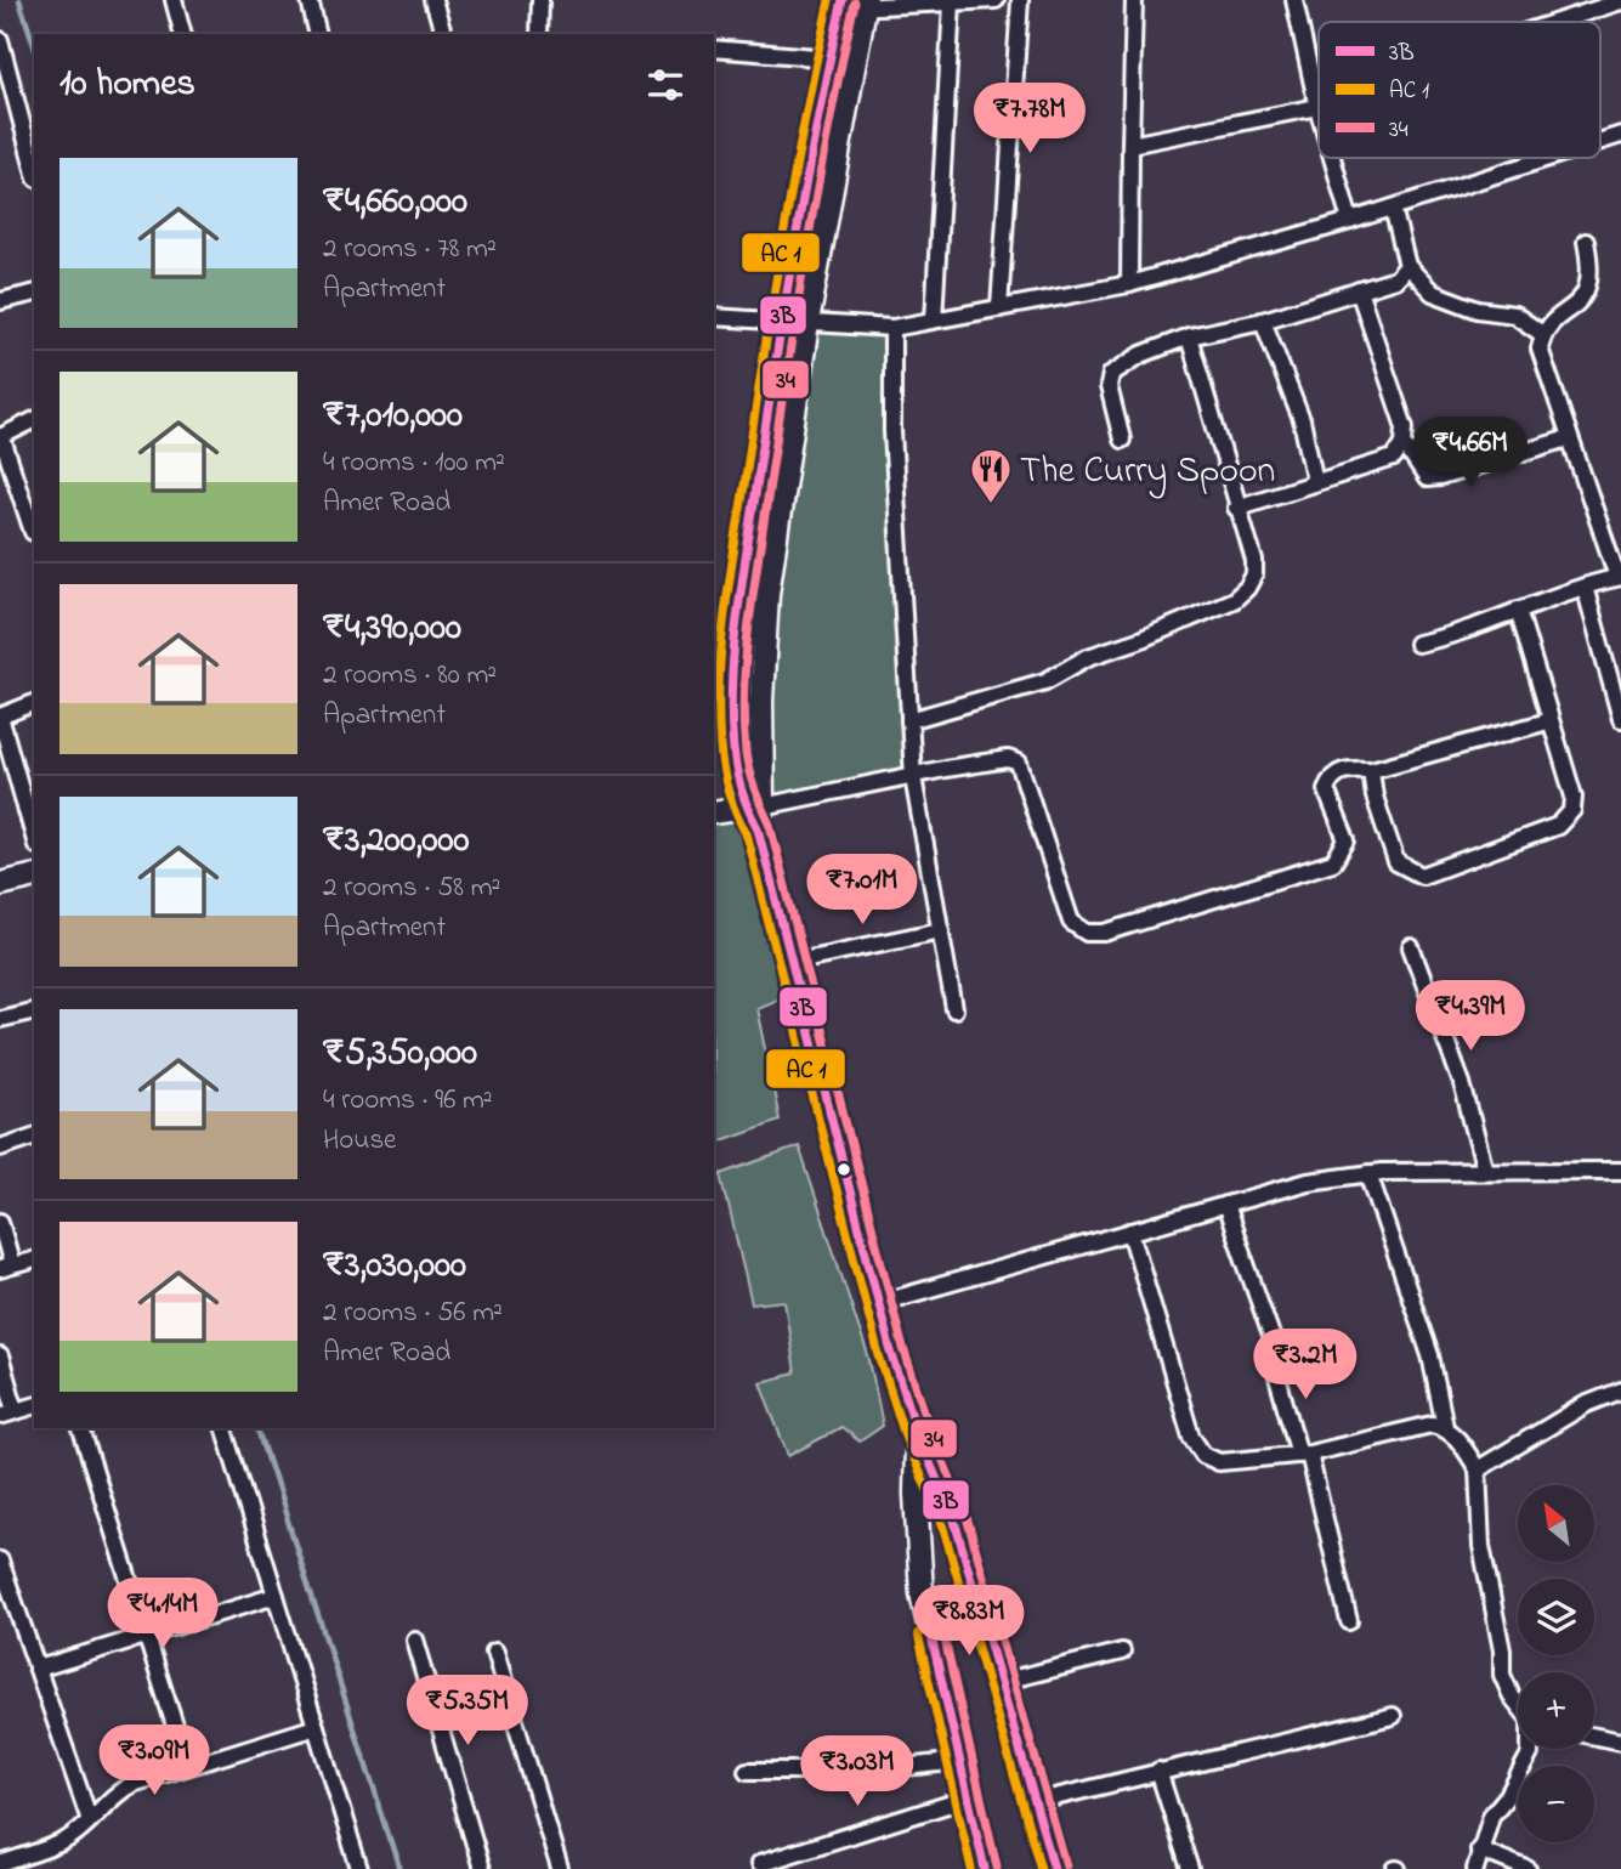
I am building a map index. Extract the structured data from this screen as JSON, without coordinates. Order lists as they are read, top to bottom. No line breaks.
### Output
{"places":{"restaurant":["The Curry Spoon"]},"lines":["transit line 3B","transit line 34"],"legend":["3B","AC 1","34"],"north":"top left","page":{"heading":"10 homes","price":["₹7.78M","₹4.66M","₹7.01M","₹4.39M","₹3.2M","₹4.14M","₹8.83M","₹5.35M","₹3.09M","₹3.03M"],"list":[{"name":"₹4,660,000","note":"2 rooms · 78 m² · Apartment"},{"name":"₹7,010,000","note":"4 rooms · 100 m² · Amer Road"},{"name":"₹4,390,000","note":"2 rooms · 80 m² · Apartment"},{"name":"₹3,200,000","note":"2 rooms · 58 m² · Apartment"},{"name":"₹5,350,000","note":"4 rooms · 96 m² · House"},{"name":"₹3,030,000","note":"2 rooms · 56 m² · Amer Road"}],"map_buttons":["+","−"]}}
